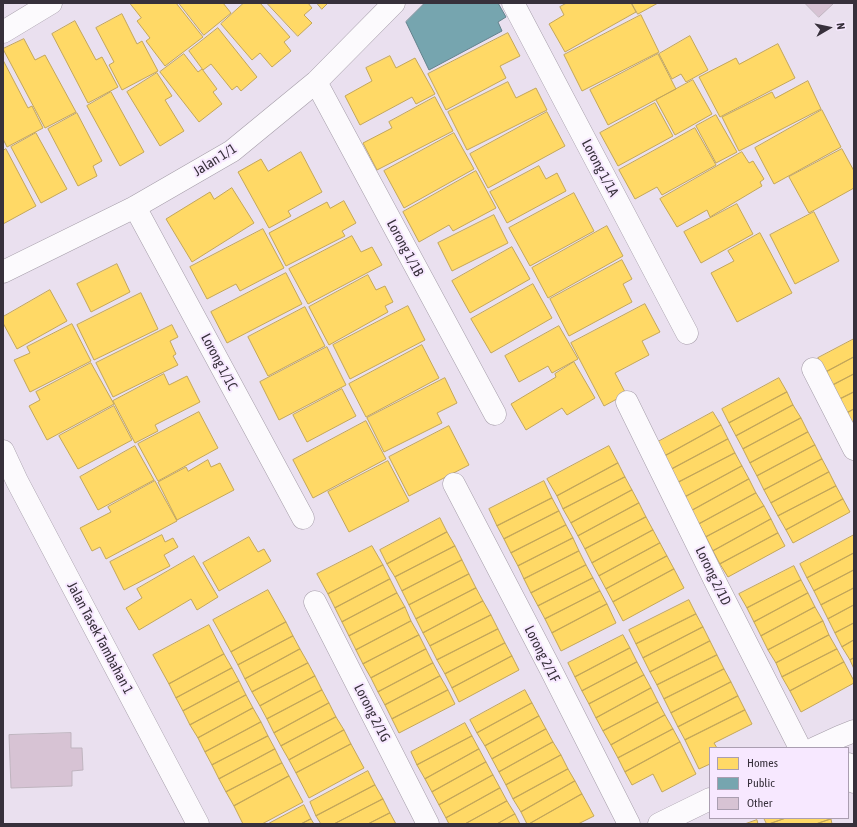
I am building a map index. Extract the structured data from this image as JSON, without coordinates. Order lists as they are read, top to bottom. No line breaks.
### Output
{"streets":{"street":["Jalan 1/1","Lorong 1/1A","Lorong 1/1B","Lorong 1/1C","Lorong 2/1D","Jalan Tasek Tambahan 1","Lorong 2/1F","Lorong 2/1G"]},"crossings":[["Jalan 1/1","Lorong 1/1B"],["Jalan 1/1","Lorong 1/1C"]],"legend":["Homes","Public","Other"],"north":"right"}
